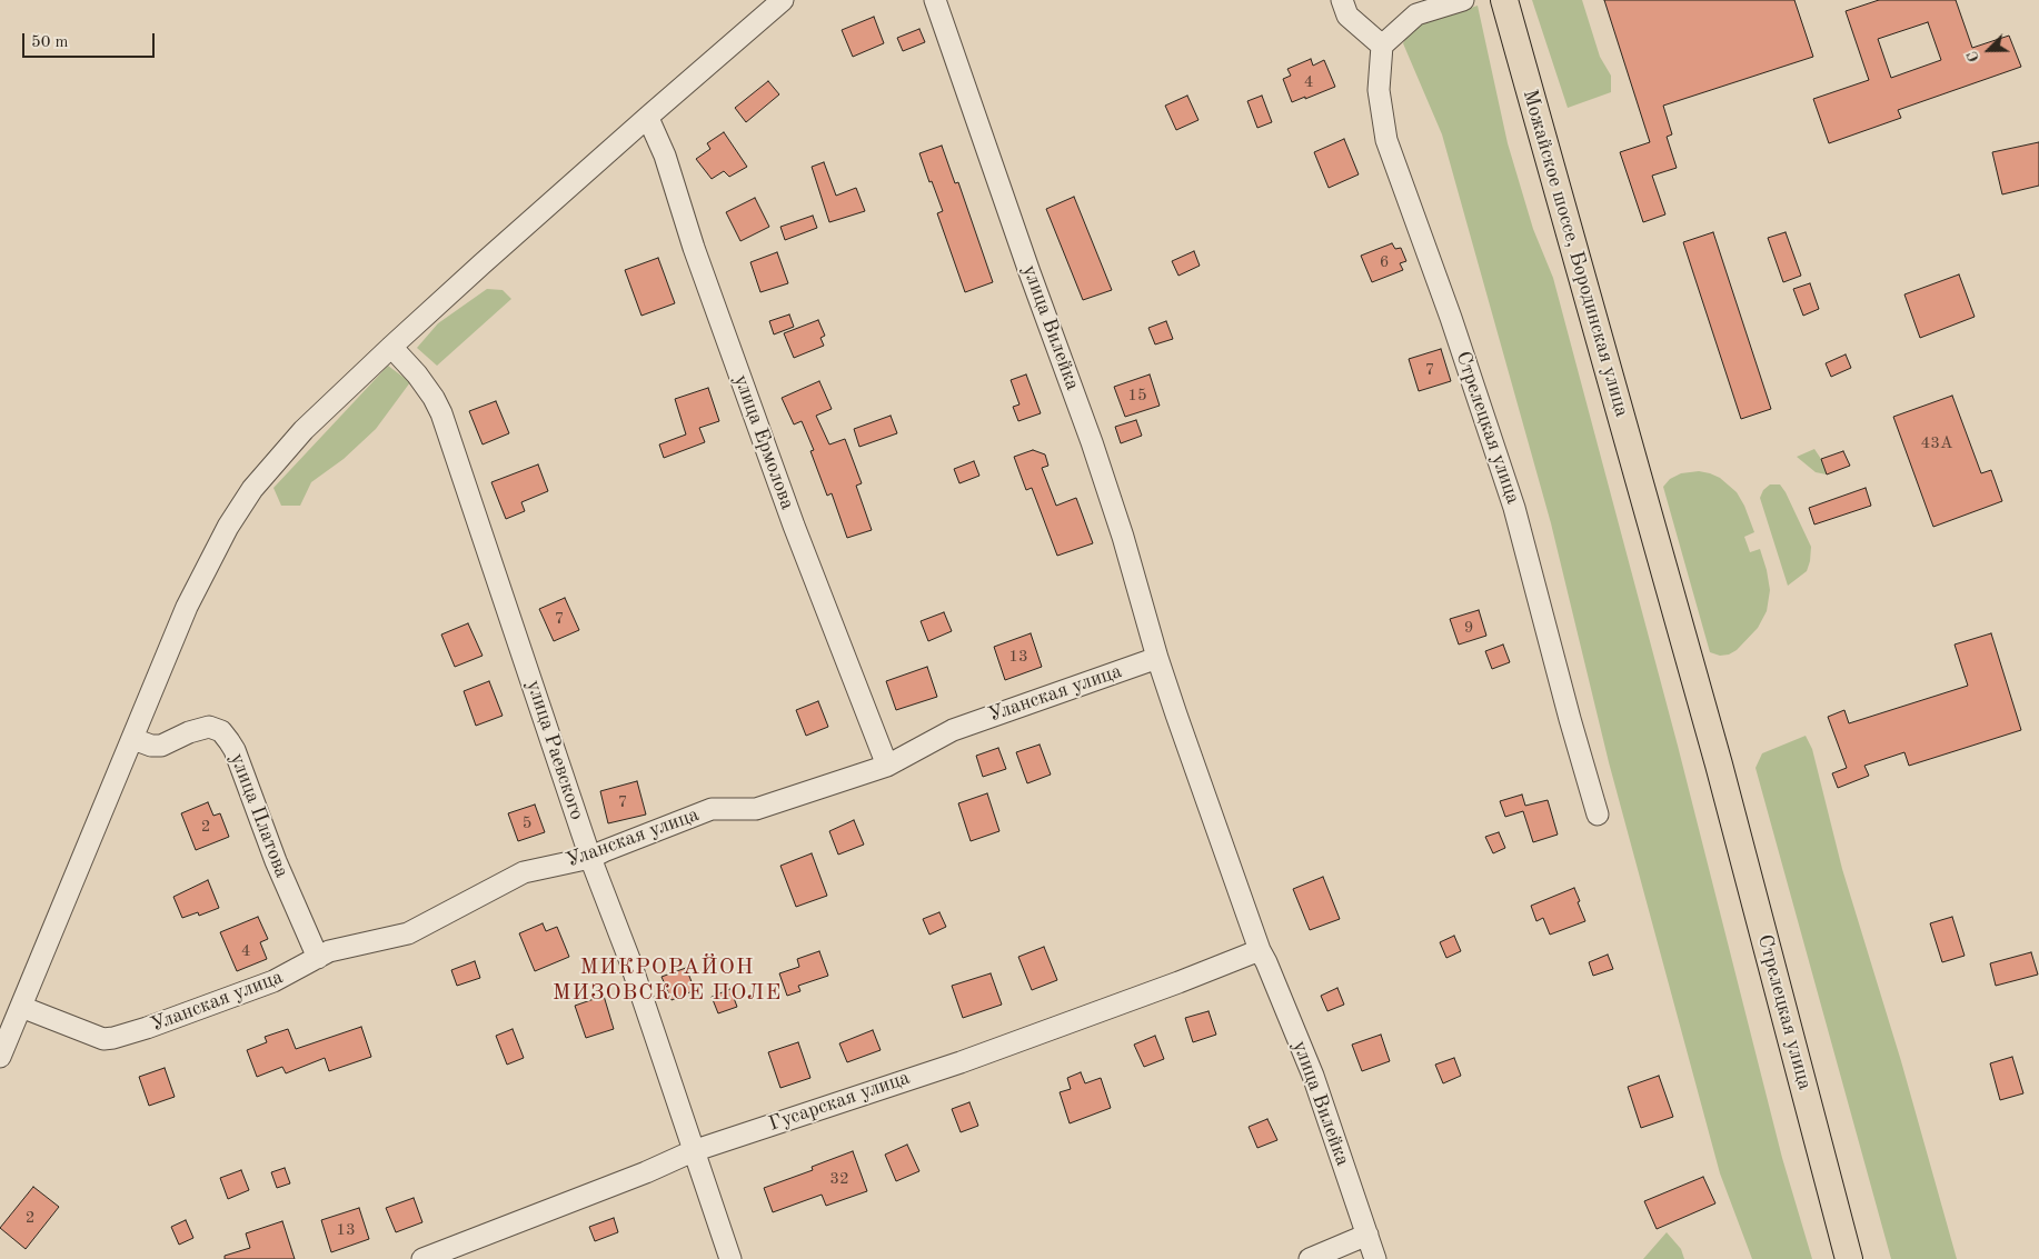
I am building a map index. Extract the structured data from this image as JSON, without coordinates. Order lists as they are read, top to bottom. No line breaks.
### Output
{"streets":{"main road":["Можайское шоссе, Бородинская улица","Стрелецкая улица"],"street":["улица Вилейка","улица Ермолова","Уланская улица","улица Раевского","улица Платова","Гусарская улица"]},"crossings":[["Можайское шоссе, Бородинская улица","Стрелецкая улица"],["улица Вилейка","Уланская улица"],["улица Вилейка","Гусарская улица"],["улица Ермолова","Уланская улица"],["Уланская улица","улица Раевского"],["Уланская улица","улица Платова"],["улица Раевского","Гусарская улица"]],"districts":["МИКРОРАЙОН МИЗОВСКОЕ ПОЛЕ"],"house_numbers":["4","6","7","15","43А","7","9","13","7","5","2","4","32","2","13"],"scale_bar":"50 m","north":"bottom left"}
